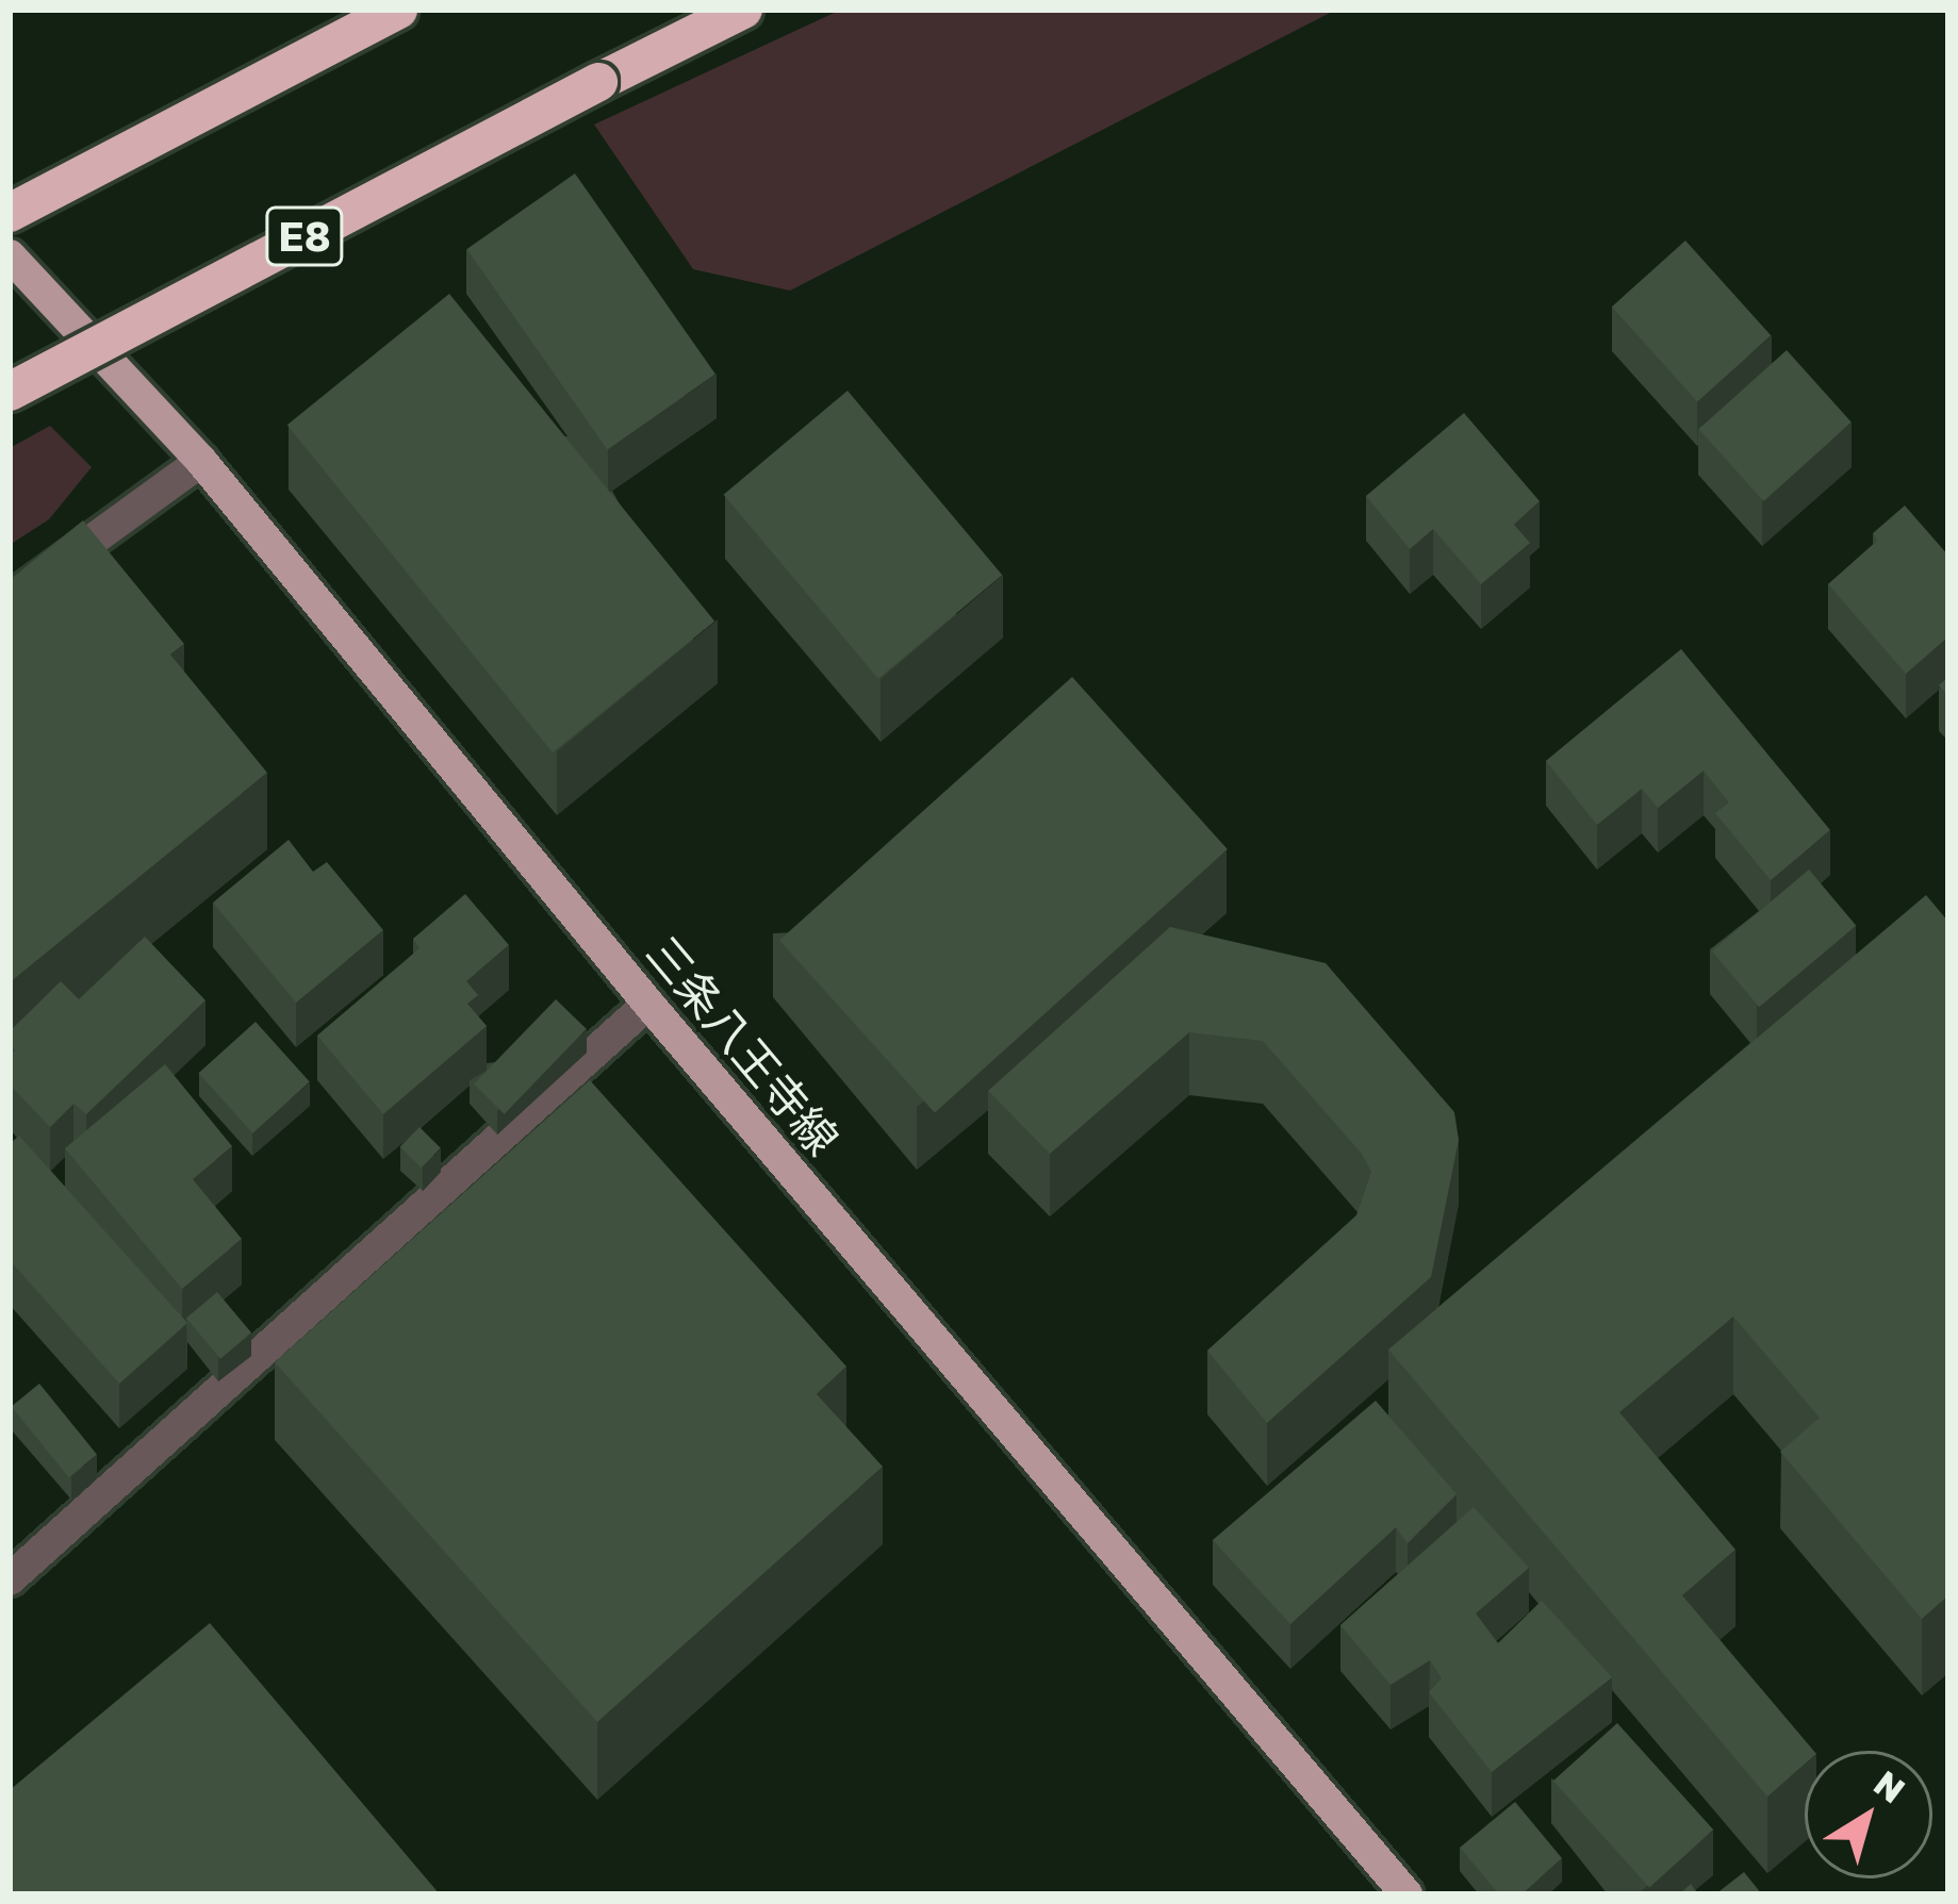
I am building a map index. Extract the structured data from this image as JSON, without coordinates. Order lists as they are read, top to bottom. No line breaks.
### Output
{"streets":{"highway":["E8"],"main road":["三条八王寺線"]},"north":"top right"}
